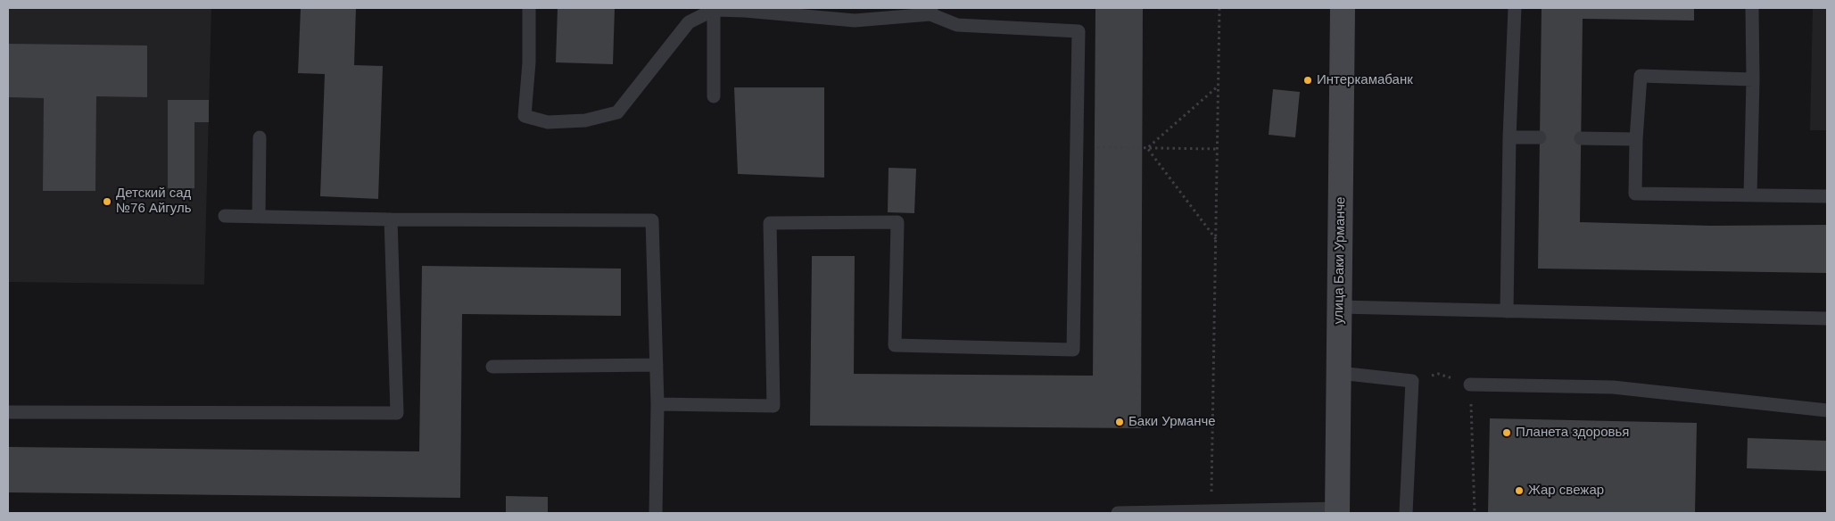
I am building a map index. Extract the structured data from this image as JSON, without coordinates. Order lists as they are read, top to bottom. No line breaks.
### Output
{"streets":{"street":["улица Баки Урманче"]},"places":["Интеркамабанк","Детский сад №76 Айгуль","Баки Урманче","Планета здоровья","Жар свежар"]}
